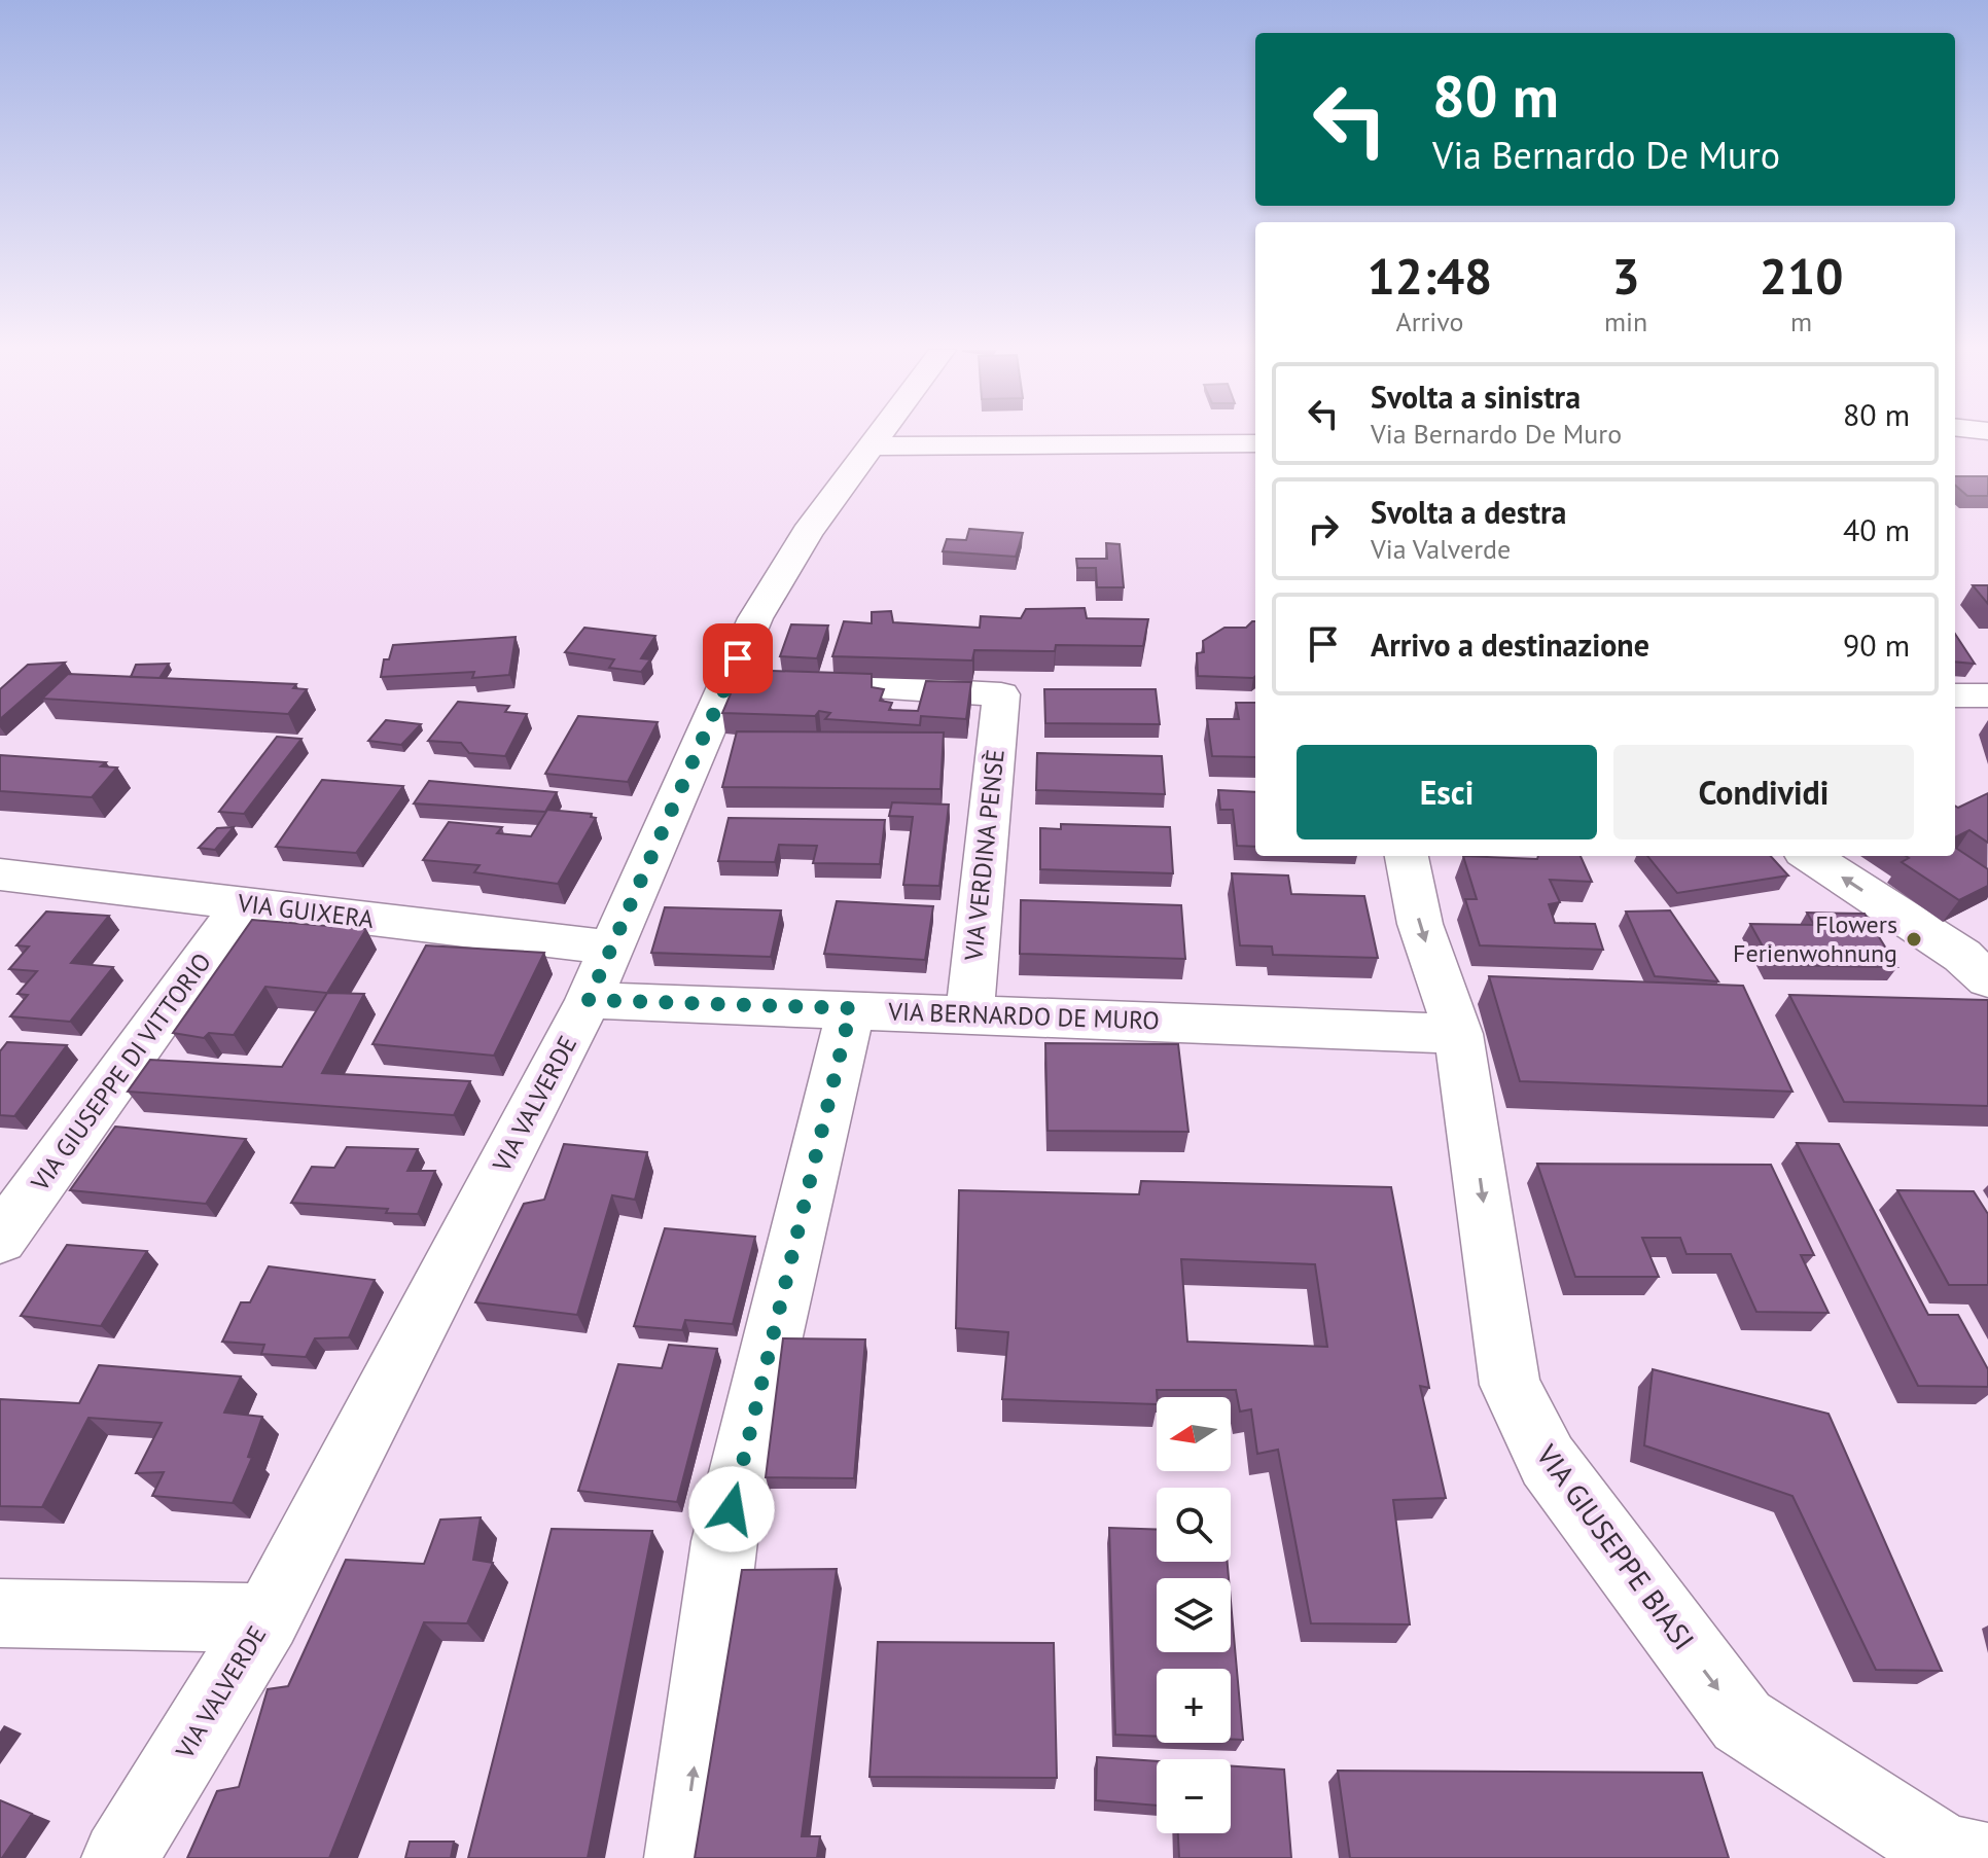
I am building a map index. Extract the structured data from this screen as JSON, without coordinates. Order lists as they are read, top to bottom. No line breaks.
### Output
{"streets":{"street":["VIA VERDINA PENSÈ","VIA GUIXERA","VIA BERNARDO DE MURO","VIA GIUSEPPE DI VITTORIO","VIA VALVERDE","VIA GIUSEPPE BIASI"]},"crossings":[["VIA VERDINA PENSÈ","VIA BERNARDO DE MURO"],["VIA VERDINA PENSÈ","VIA VALVERDE"],["VIA GUIXERA","VIA GIUSEPPE DI VITTORIO"],["VIA GUIXERA","VIA VALVERDE"],["VIA BERNARDO DE MURO","VIA VALVERDE"],["VIA BERNARDO DE MURO","VIA GIUSEPPE BIASI"]],"one_way":["VIA GIUSEPPE BIASI"],"places":["Flowers Ferienwohnung"],"north":"left","page":{"turn":["80 m","Via Bernardo De Muro"],"eta":["12:48","Arrivo","3","min","210","m"],"list":[{"name":"Svolta a sinistra","note":"Via Bernardo De Muro","value":"80 m"},{"name":"Svolta a destra","note":"Via Valverde","value":"40 m"},{"name":"Arrivo a destinazione","value":"90 m"}],"buttons":["Esci","Condividi"],"map_buttons":["+","−"]}}
